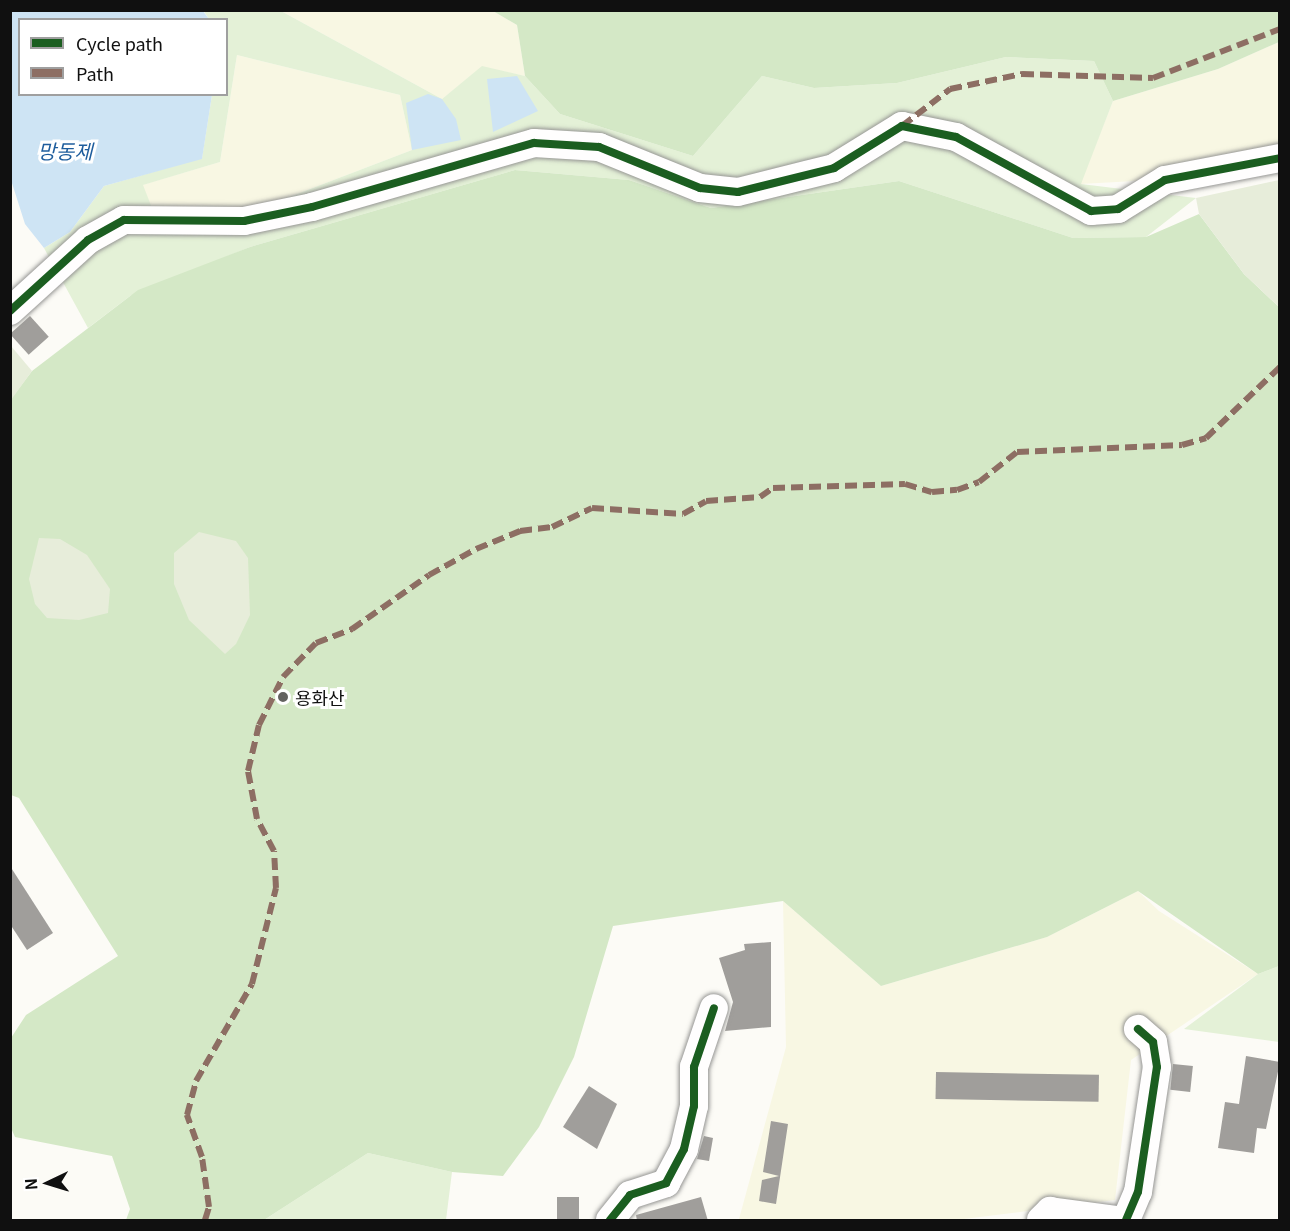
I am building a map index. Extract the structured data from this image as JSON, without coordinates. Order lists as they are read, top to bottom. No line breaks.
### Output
{"water":["망동제"],"places":["용화산"],"legend":["Cycle path","Path"],"north":"left"}
